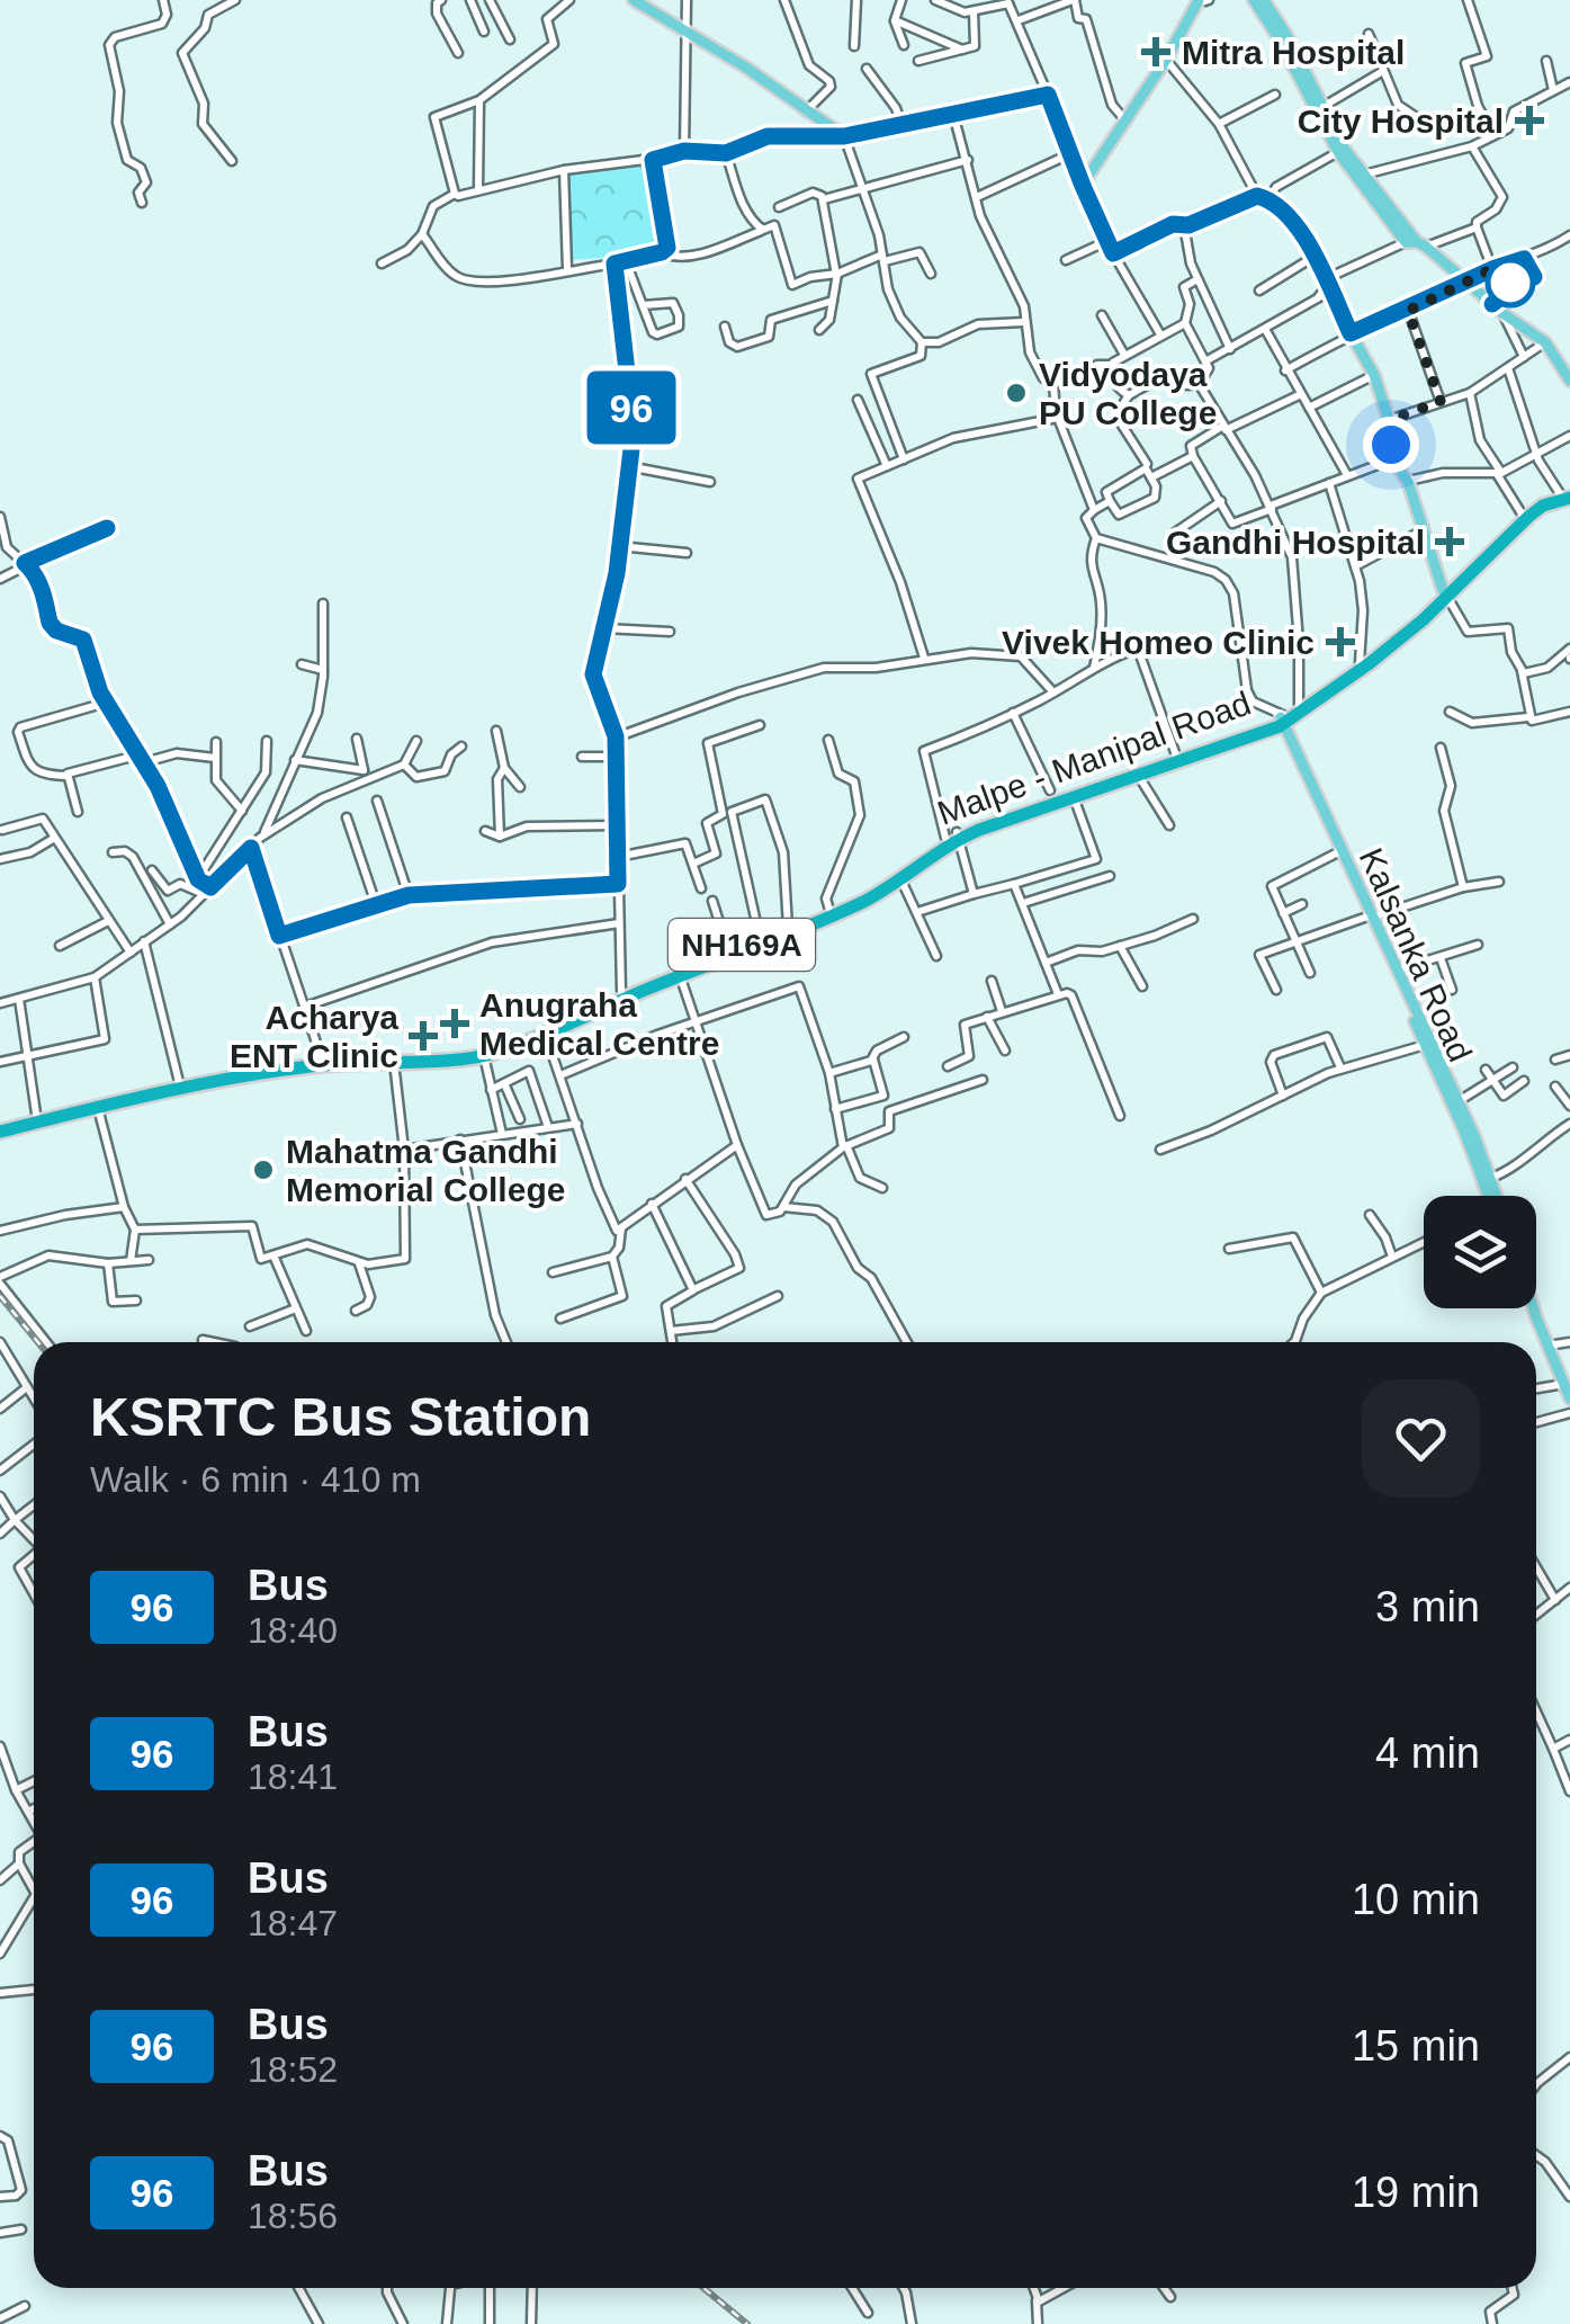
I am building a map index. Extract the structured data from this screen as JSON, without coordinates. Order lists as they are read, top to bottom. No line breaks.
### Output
{"streets":{"highway":["Malpe - Manipal Road","NH169A"],"main road":["Kalsanka Road"]},"crossings":[["Malpe - Manipal Road","Kalsanka Road"]],"places":{"health":["Mitra Hospital","City Hospital","Gandhi Hospital","Vivek Homeo Clinic","Anugraha Medical Centre","Acharya ENT Clinic"],"other":["Vidyodaya PU College","Mahatma Gandhi Memorial College"]},"lines":["bus line 96"],"page":{"on_map":"96","heading":["KSRTC Bus Station","Walk · 6 min · 410 m"],"list":[{"mark":"96","name":"Bus","note":"18:40","value":"3 min"},{"mark":"96","name":"Bus","note":"18:41","value":"4 min"},{"mark":"96","name":"Bus","note":"18:47","value":"10 min"},{"mark":"96","name":"Bus","note":"18:52","value":"15 min"},{"mark":"96","name":"Bus","note":"18:56","value":"19 min"}]}}
